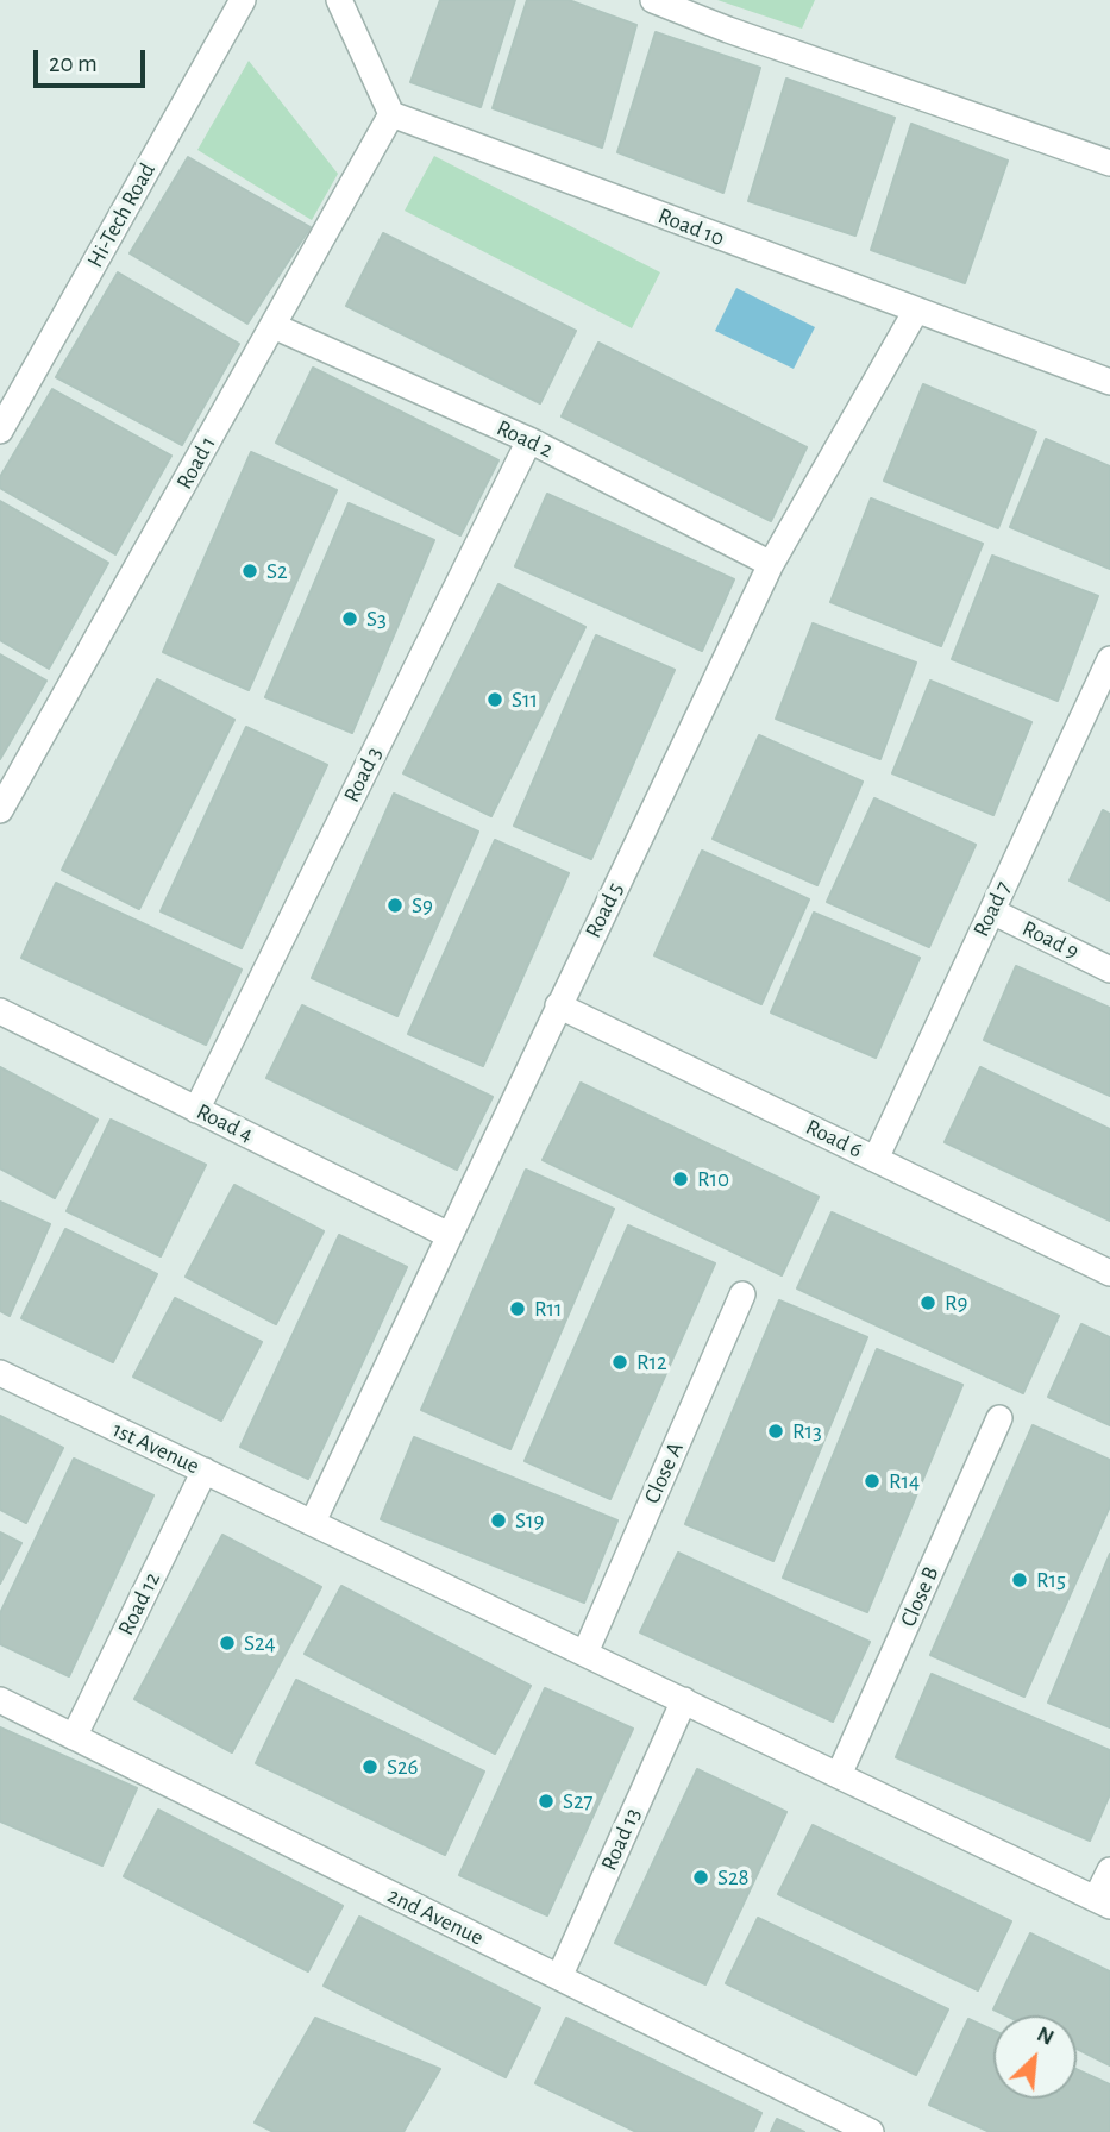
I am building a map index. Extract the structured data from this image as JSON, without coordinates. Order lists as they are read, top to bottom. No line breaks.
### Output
{"streets":{"street":["Hi-Tech Road","Road 10","Road 2","Road 1","Road 3","Road 7","Road 5","Road 9","Road 4","Road 6","1st Avenue","Close A","Close B","Road 12","Road 13","2nd Avenue"]},"crossings":[["Road 10","Road 1"],["Road 10","Road 5"],["Road 2","Road 1"],["Road 2","Road 3"],["Road 2","Road 5"],["Road 3","Road 4"],["Road 7","Road 9"],["Road 7","Road 6"],["Road 5","Road 4"],["Road 5","Road 6"],["Road 5","1st Avenue"],["1st Avenue","Road 12"],["Road 12","2nd Avenue"],["Road 13","2nd Avenue"]],"places":["S2","S3","S11","S9","R10","R9","R11","R12","R13","R14","S19","R15","S24","S26","S27","S28"],"scale_bar":"20 m","north":"top right"}
